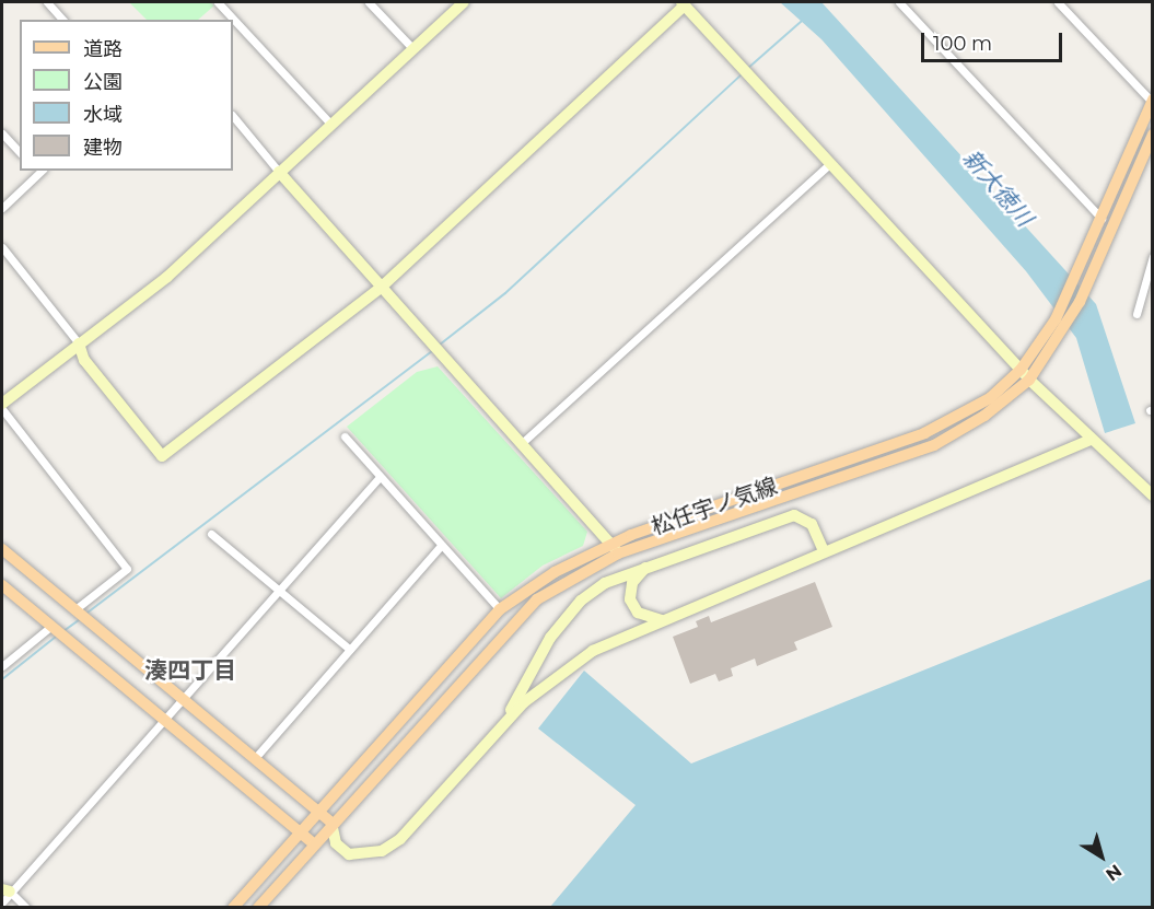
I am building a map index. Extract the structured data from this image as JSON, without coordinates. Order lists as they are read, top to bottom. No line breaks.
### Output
{"streets":{"main road":["松任宇ノ気線"]},"districts":["湊四丁目"],"water":["新大徳川"],"legend":["道路","公園","水域","建物"],"scale_bar":"100 m","north":"bottom right"}
